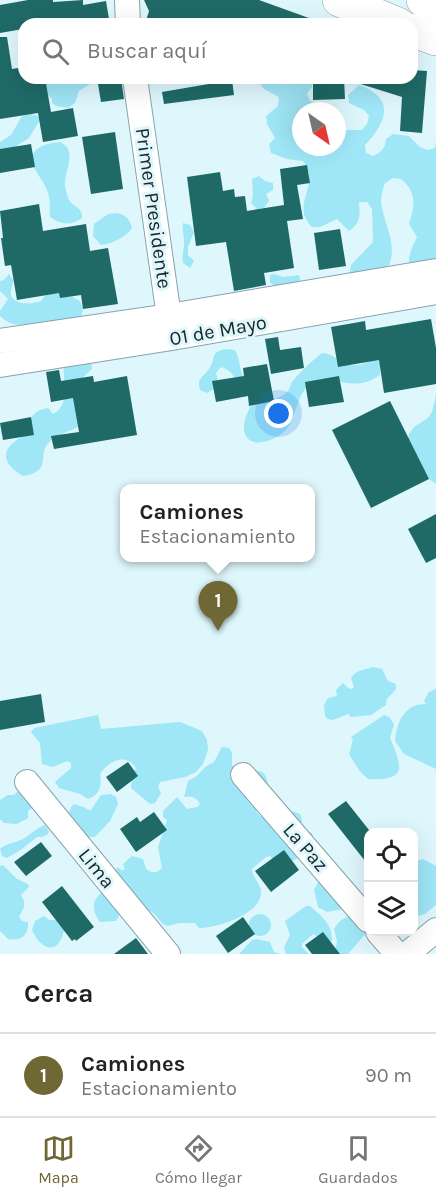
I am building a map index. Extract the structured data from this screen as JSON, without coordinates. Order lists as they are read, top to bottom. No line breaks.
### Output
{"streets":{"street":["Primer Presidente","01 de Mayo","La Paz","Lima"]},"crossings":[["Primer Presidente","01 de Mayo"]],"north":"bottom right","page":{"search":"Buscar aquí","popup":["Camiones","Estacionamiento"],"pins":"1","heading":"Cerca","list":[{"mark":"1","name":"Camiones","note":"Estacionamiento","value":"90 m"}],"nav":["Mapa","Cómo llegar","Guardados"]}}
